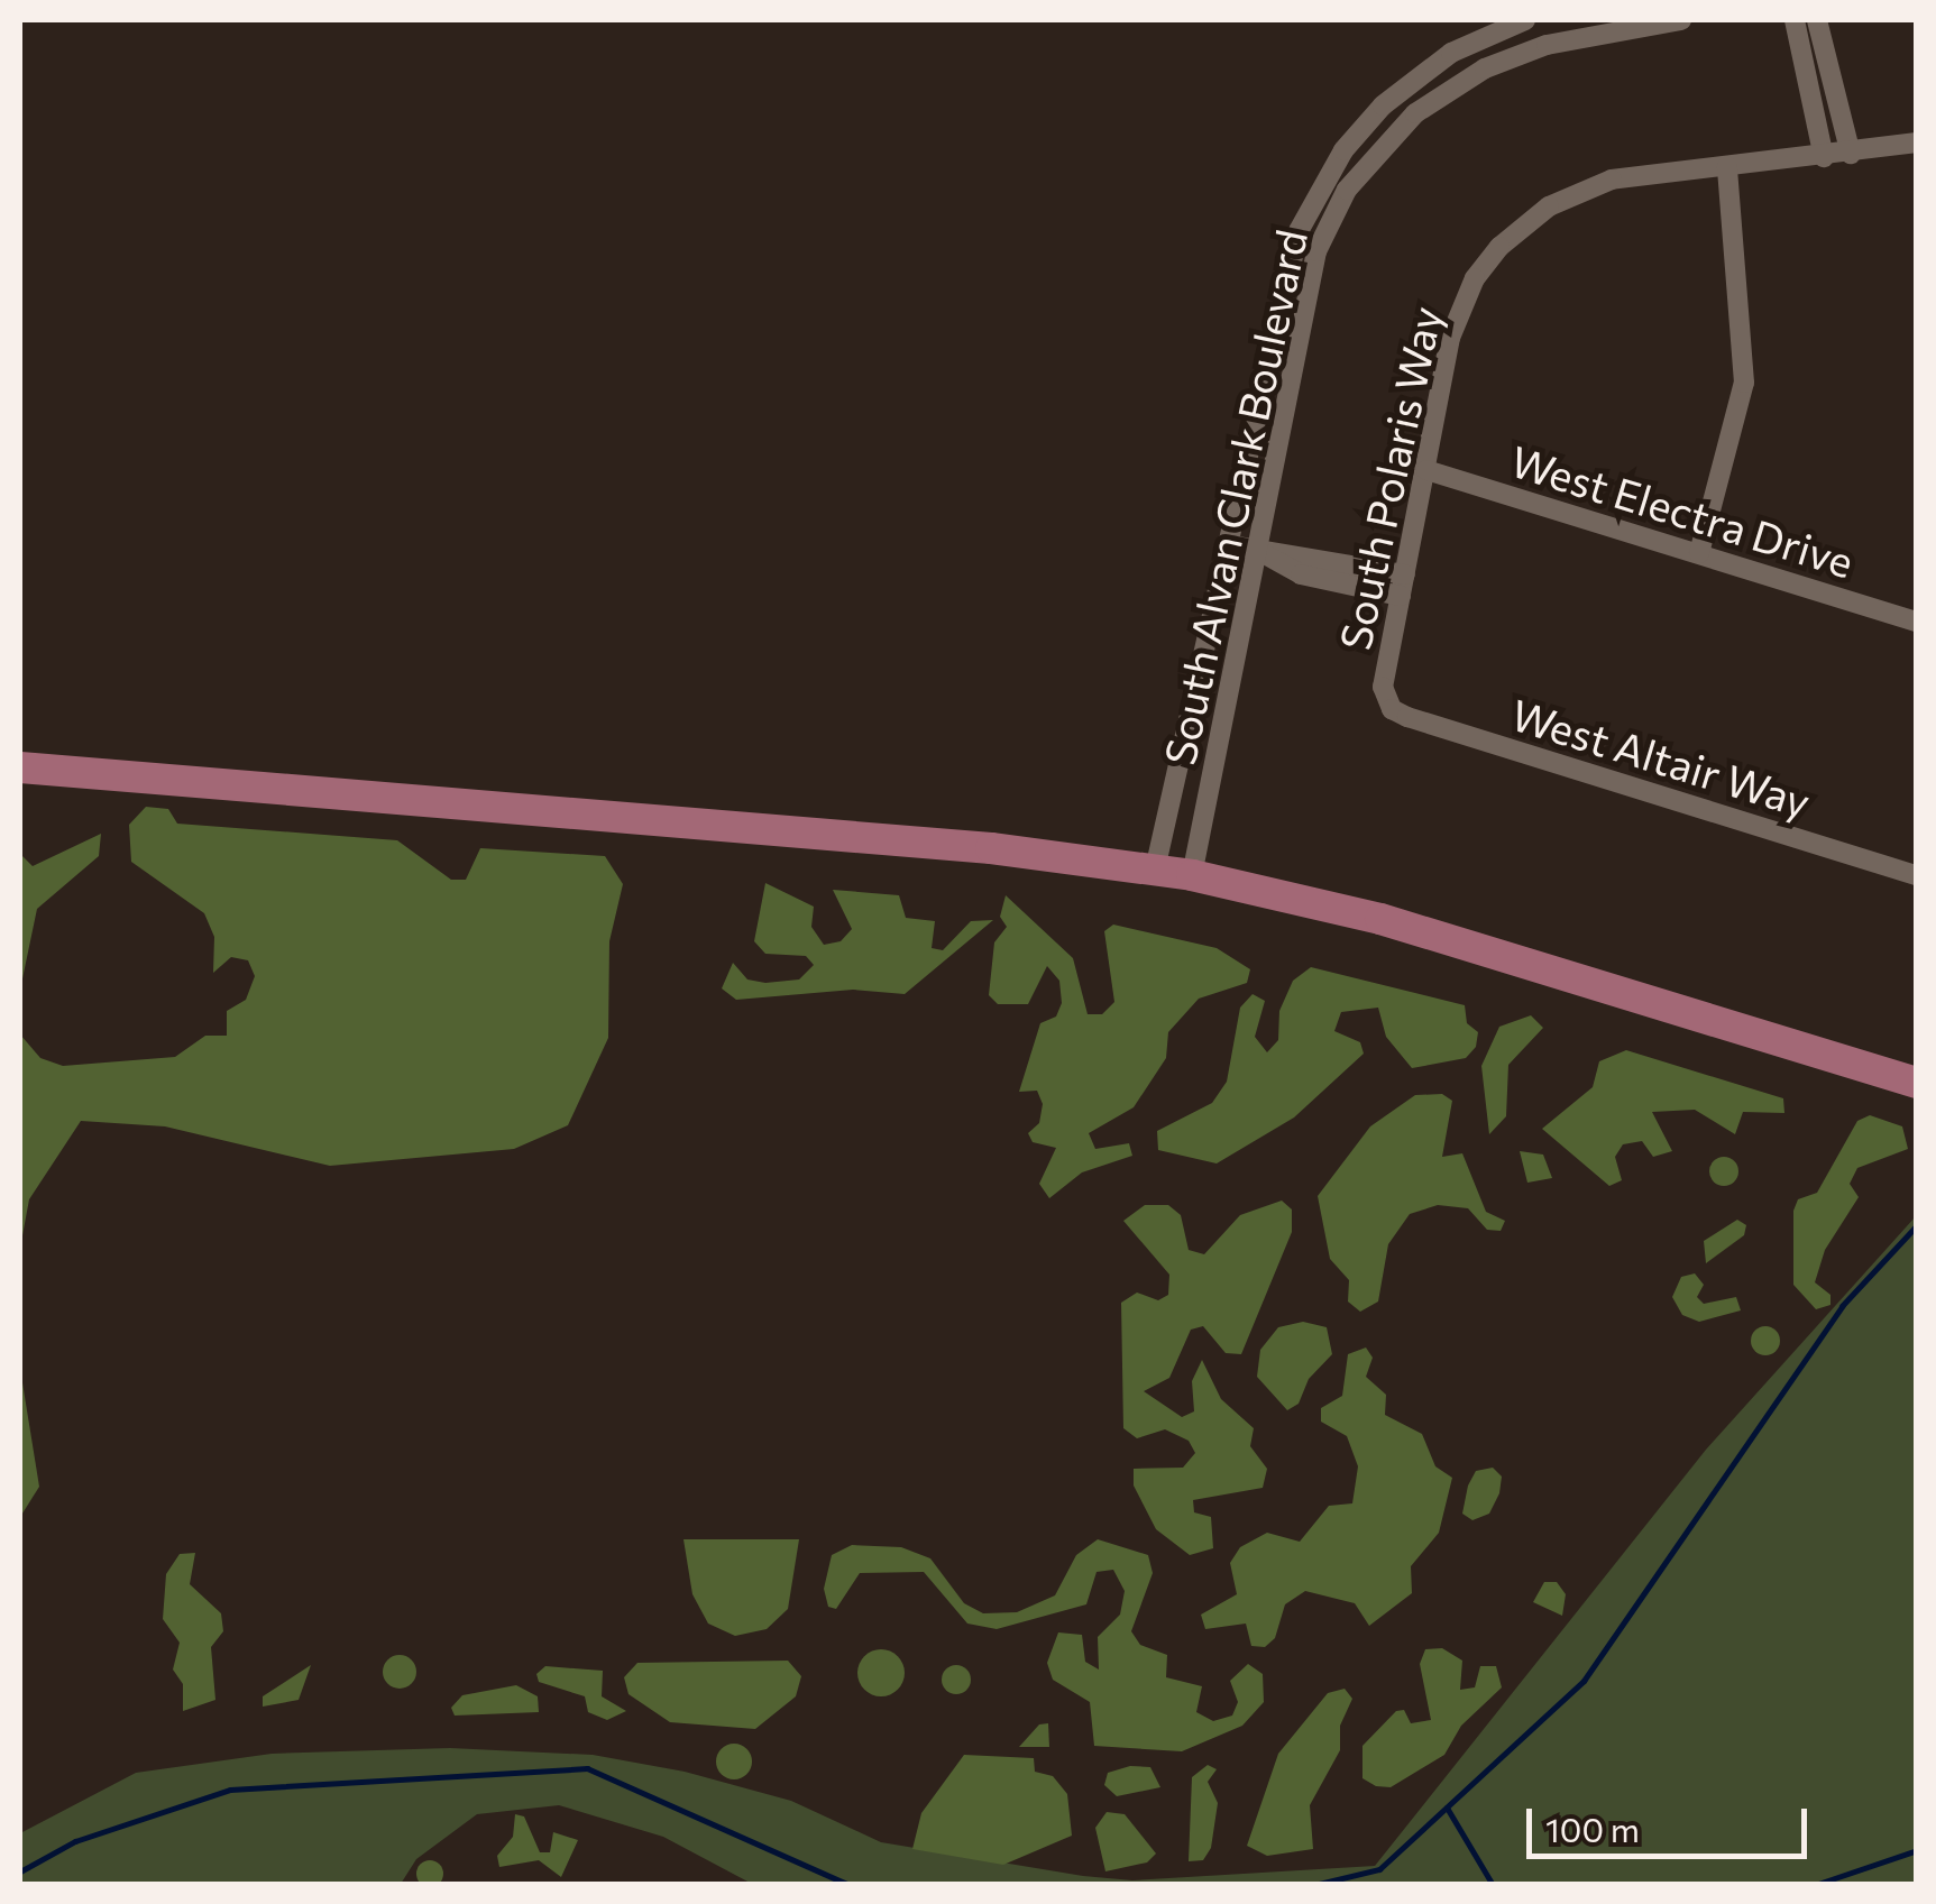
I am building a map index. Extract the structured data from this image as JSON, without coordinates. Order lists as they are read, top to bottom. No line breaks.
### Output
{"streets":{"street":["South Polaris Way","South Alvan Clark Boulevard","West Electra Drive","West Altair Way"]},"crossings":[["South Polaris Way","West Electra Drive"],["South Polaris Way","West Altair Way"]],"scale_bar":"100 m"}
